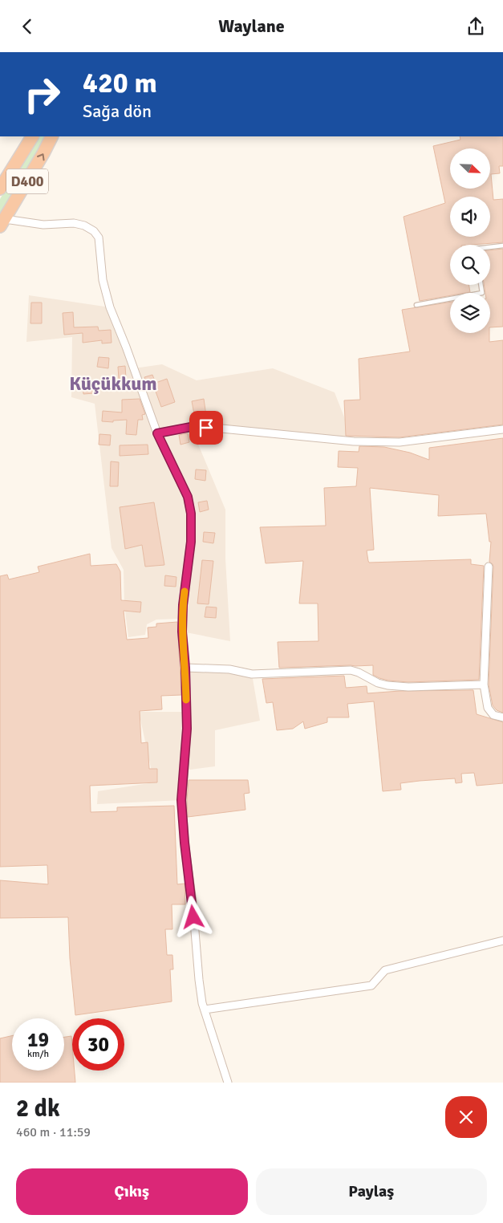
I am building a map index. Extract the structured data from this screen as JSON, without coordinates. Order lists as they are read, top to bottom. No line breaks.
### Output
{"streets":{"highway":["D400"]},"districts":["Küçükkum"],"north":"bottom right","page":{"header":"Waylane","turn":["420 m","Sağa dön"],"speed":"19 km/h","limit":"30","heading":["2 dk","460 m · 11:59"],"buttons":["Çıkış","Paylaş"]}}
